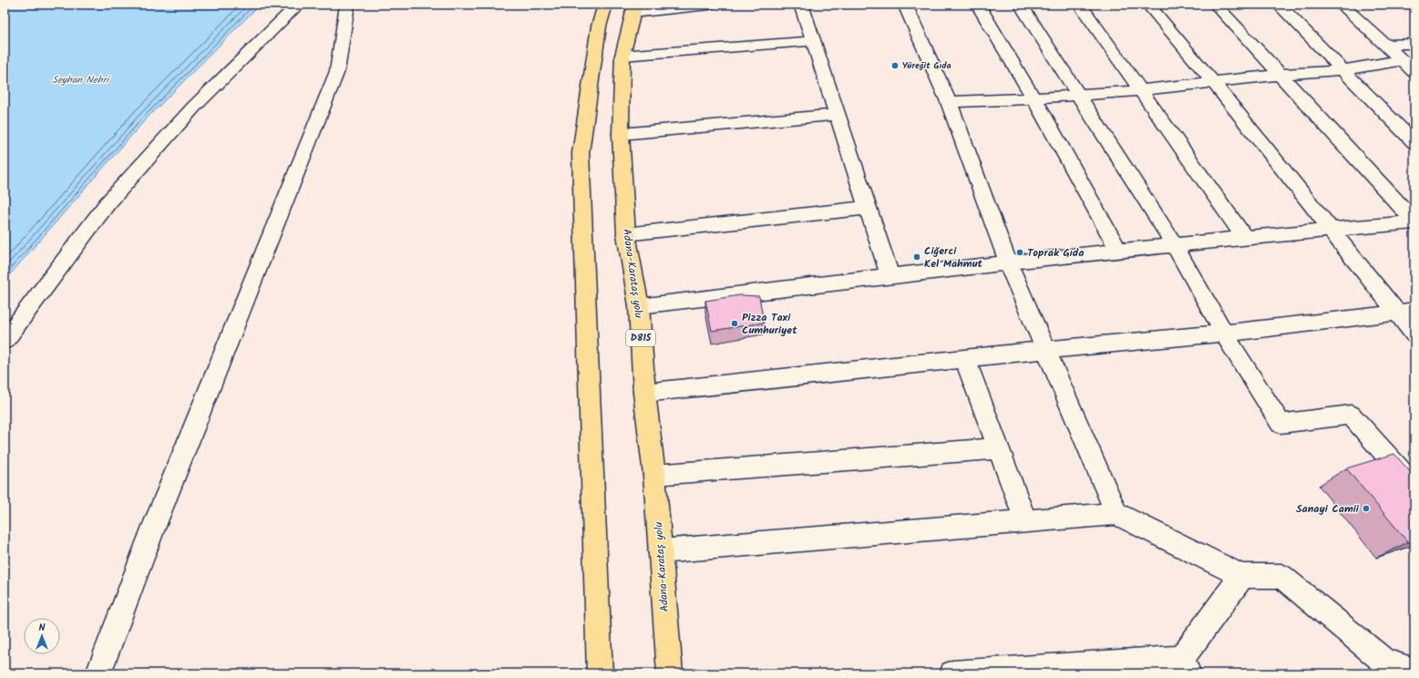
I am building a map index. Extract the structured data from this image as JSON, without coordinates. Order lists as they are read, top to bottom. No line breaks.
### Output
{"streets":{"main road":["Adana-Karataş yolu","D815"]},"water":["Seyhan Nehri"],"places":["Yüreğit Gıda","Toprak Gıda","Ciğerci Kel Mahmut","Pizza Taxi Cumhuriyet","Sanayi Camii"],"north":"top"}
